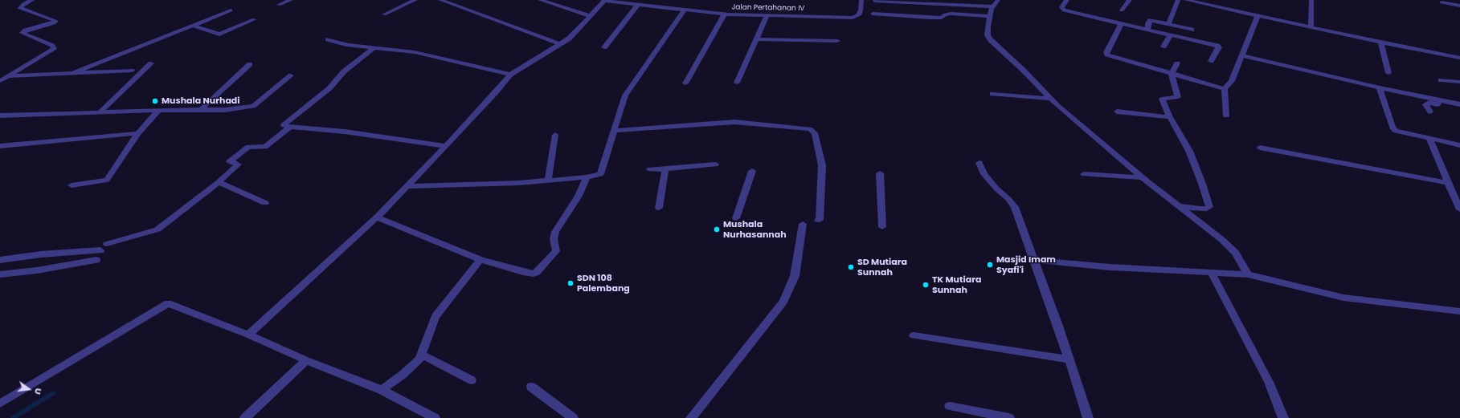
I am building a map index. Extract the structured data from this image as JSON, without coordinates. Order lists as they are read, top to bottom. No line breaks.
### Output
{"streets":{"street":["Jalan Pertahanan IV"]},"places":["Mushala Nurhadi","Mushala Nurhasannah","Masjid Imam Syafi'i","SD Mutiara Sunnah","SDN 108 Palembang","TK Mutiara Sunnah"],"north":"right"}
